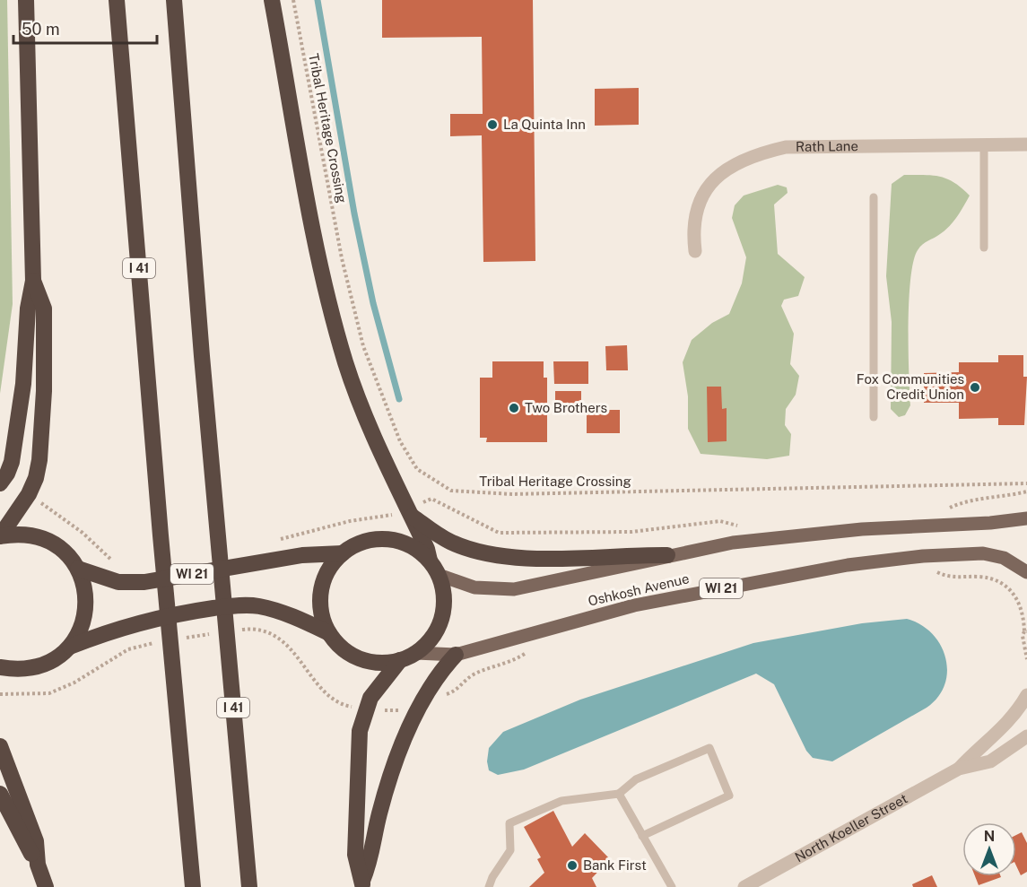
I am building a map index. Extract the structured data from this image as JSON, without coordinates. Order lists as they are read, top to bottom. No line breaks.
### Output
{"streets":{"highway":["I 41","WI 21"],"main road":["Oshkosh Avenue"],"street":["Rath Lane","North Koeller Street"],"path":["Tribal Heritage Crossing"]},"crossings":[["WI 21","Oshkosh Avenue"]],"places":["La Quinta Inn","Fox Communities Credit Union","Two Brothers","Bank First"],"scale_bar":"50 m","north":"top"}
